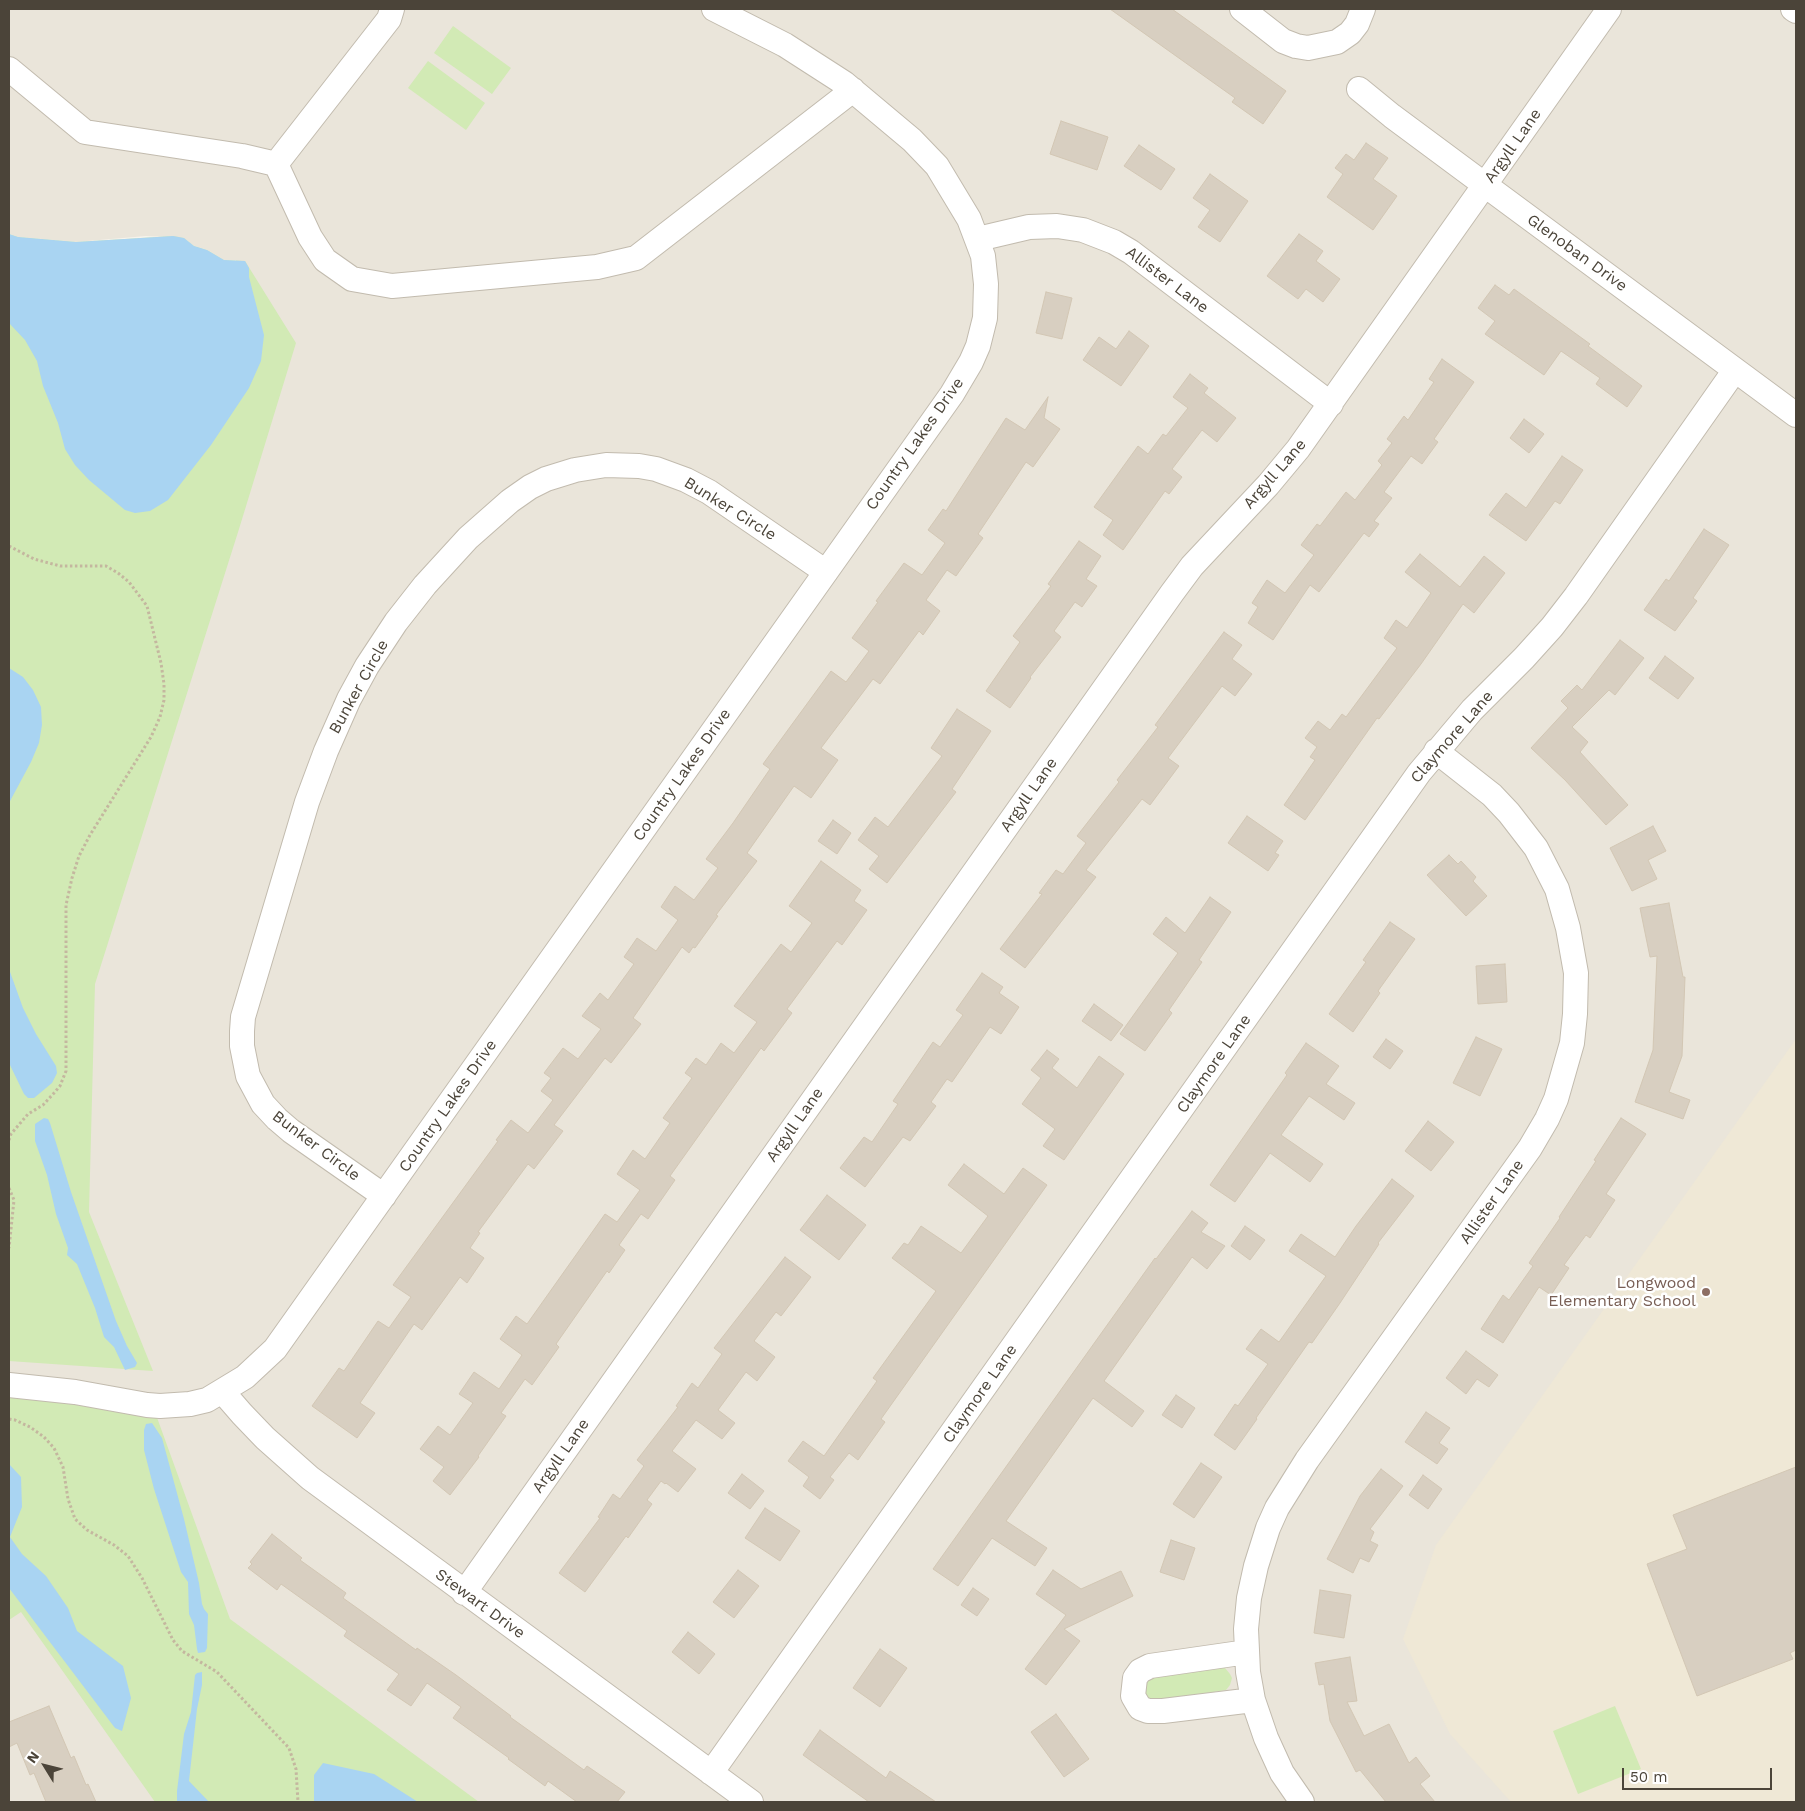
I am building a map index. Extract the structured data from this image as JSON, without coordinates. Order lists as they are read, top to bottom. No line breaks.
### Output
{"streets":{"street":["Argyll Lane","Glenoban Drive","Allister Lane","Country Lakes Drive","Bunker Circle","Claymore Lane","Stewart Drive"]},"crossings":[["Argyll Lane","Glenoban Drive"],["Argyll Lane","Allister Lane"],["Argyll Lane","Stewart Drive"],["Glenoban Drive","Claymore Lane"],["Allister Lane","Country Lakes Drive"],["Allister Lane","Claymore Lane"],["Country Lakes Drive","Bunker Circle"],["Country Lakes Drive","Stewart Drive"],["Claymore Lane","Stewart Drive"]],"places":["Longwood Elementary School"],"scale_bar":"50 m","north":"top left"}
